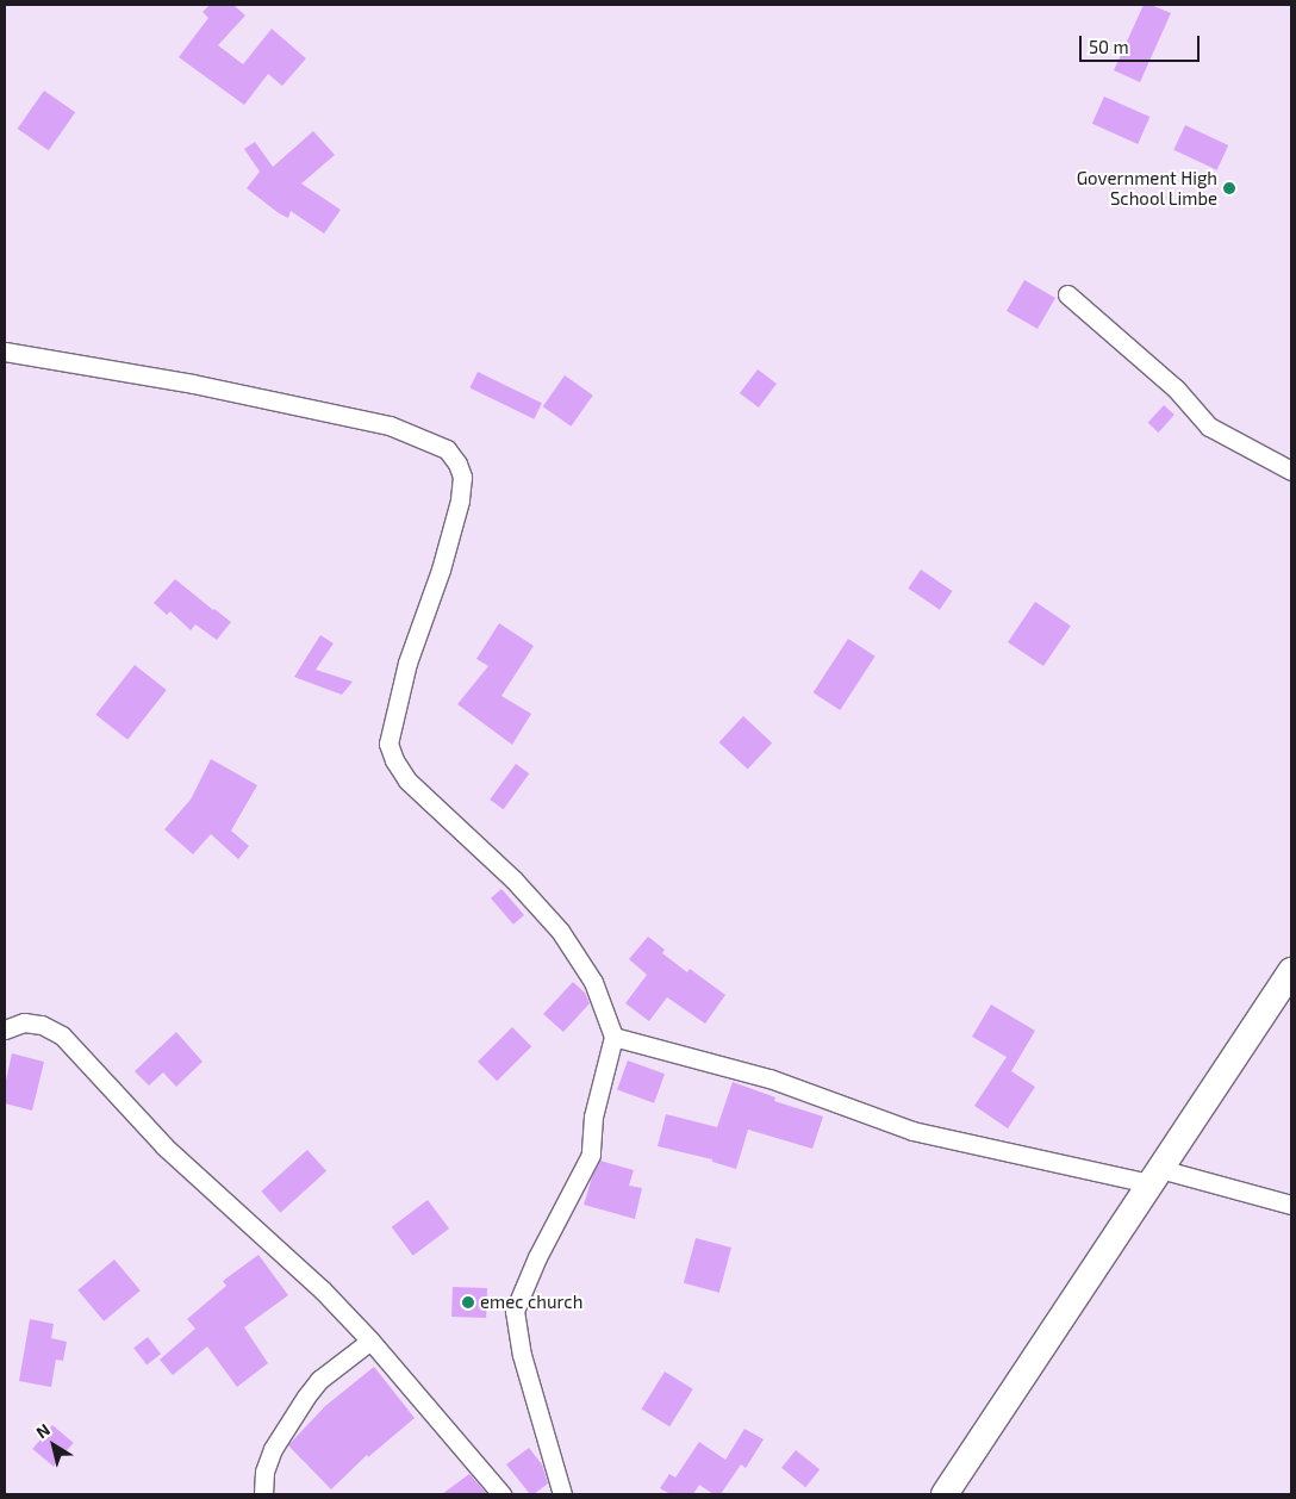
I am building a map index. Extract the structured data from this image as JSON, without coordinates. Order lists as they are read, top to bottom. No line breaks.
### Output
{"places":["Government High School Limbe","emec church"],"scale_bar":"50 m","north":"top left"}
